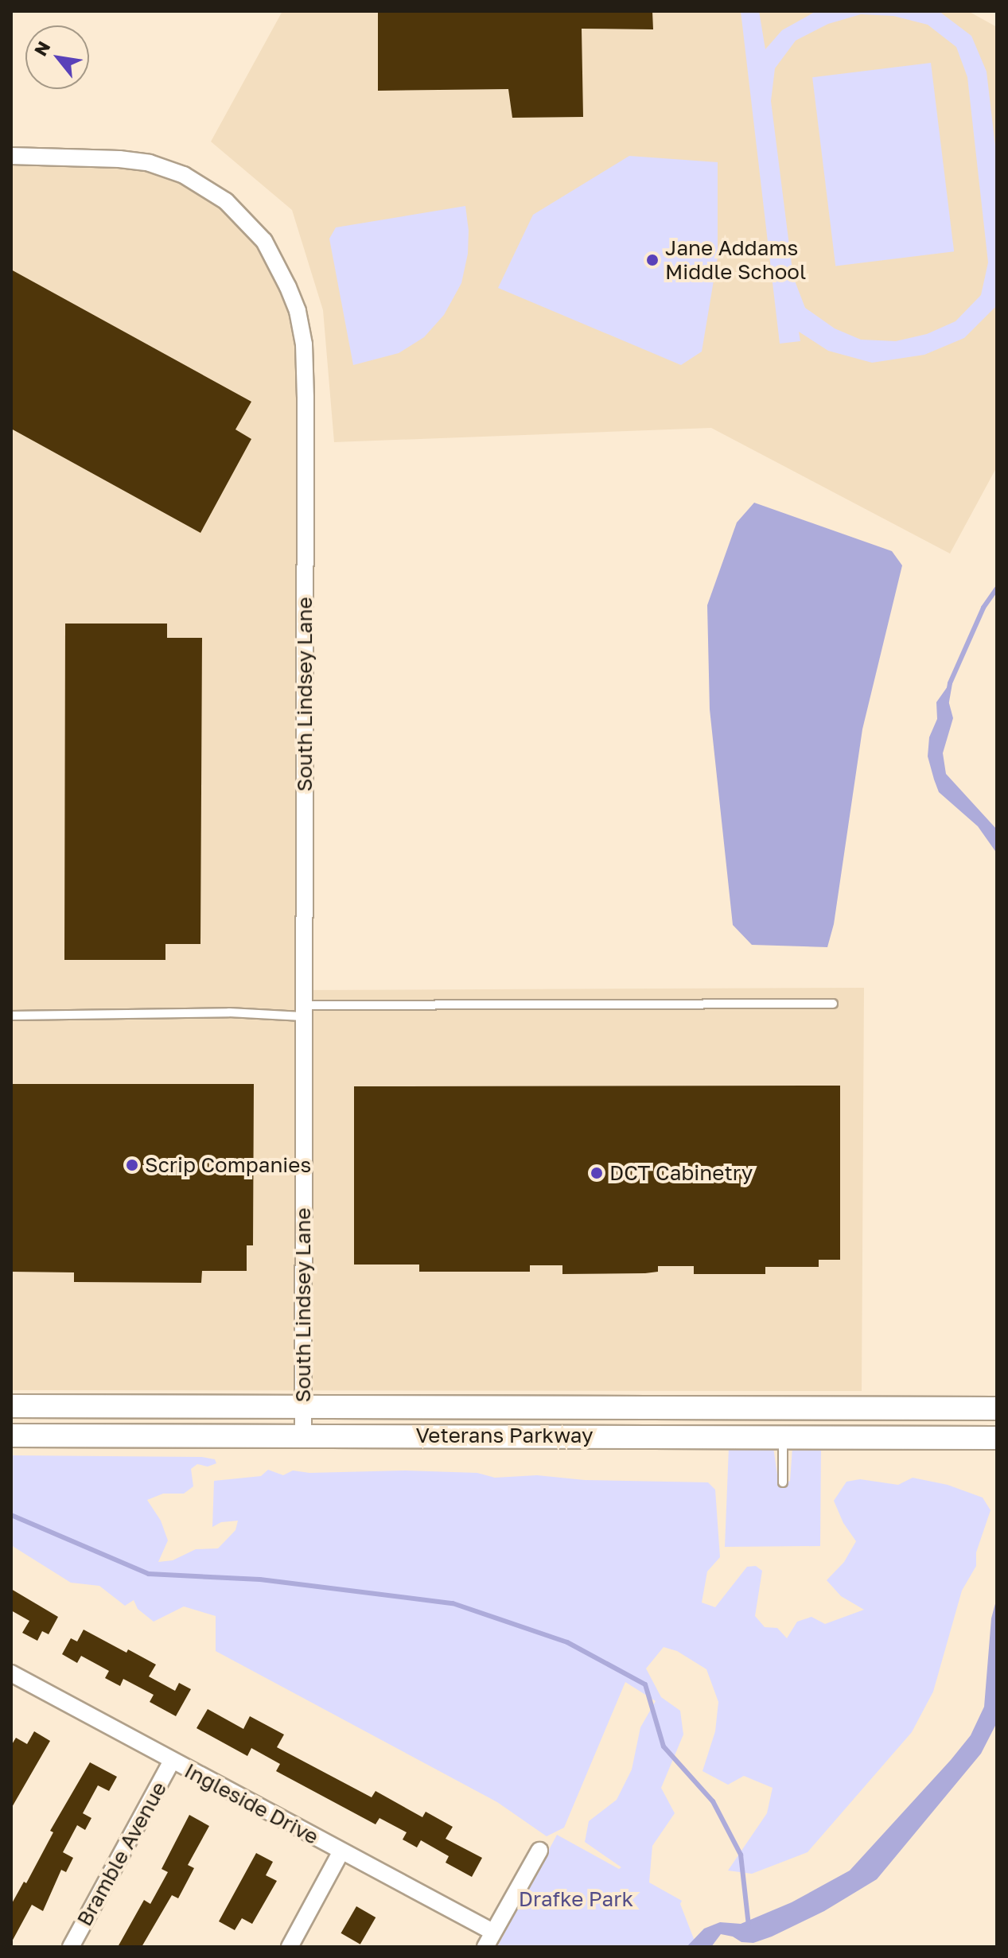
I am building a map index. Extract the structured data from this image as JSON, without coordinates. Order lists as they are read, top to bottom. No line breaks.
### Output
{"streets":{"main road":["Veterans Parkway"],"street":["South Lindsey Lane","Ingleside Drive","Bramble Avenue"]},"crossings":[["South Lindsey Lane","Veterans Parkway"],["Ingleside Drive","Bramble Avenue"]],"parks":["Drafke Park"],"places":["Jane Addams Middle School","Scrip Companies","DCT Cabinetry"],"north":"top left"}
